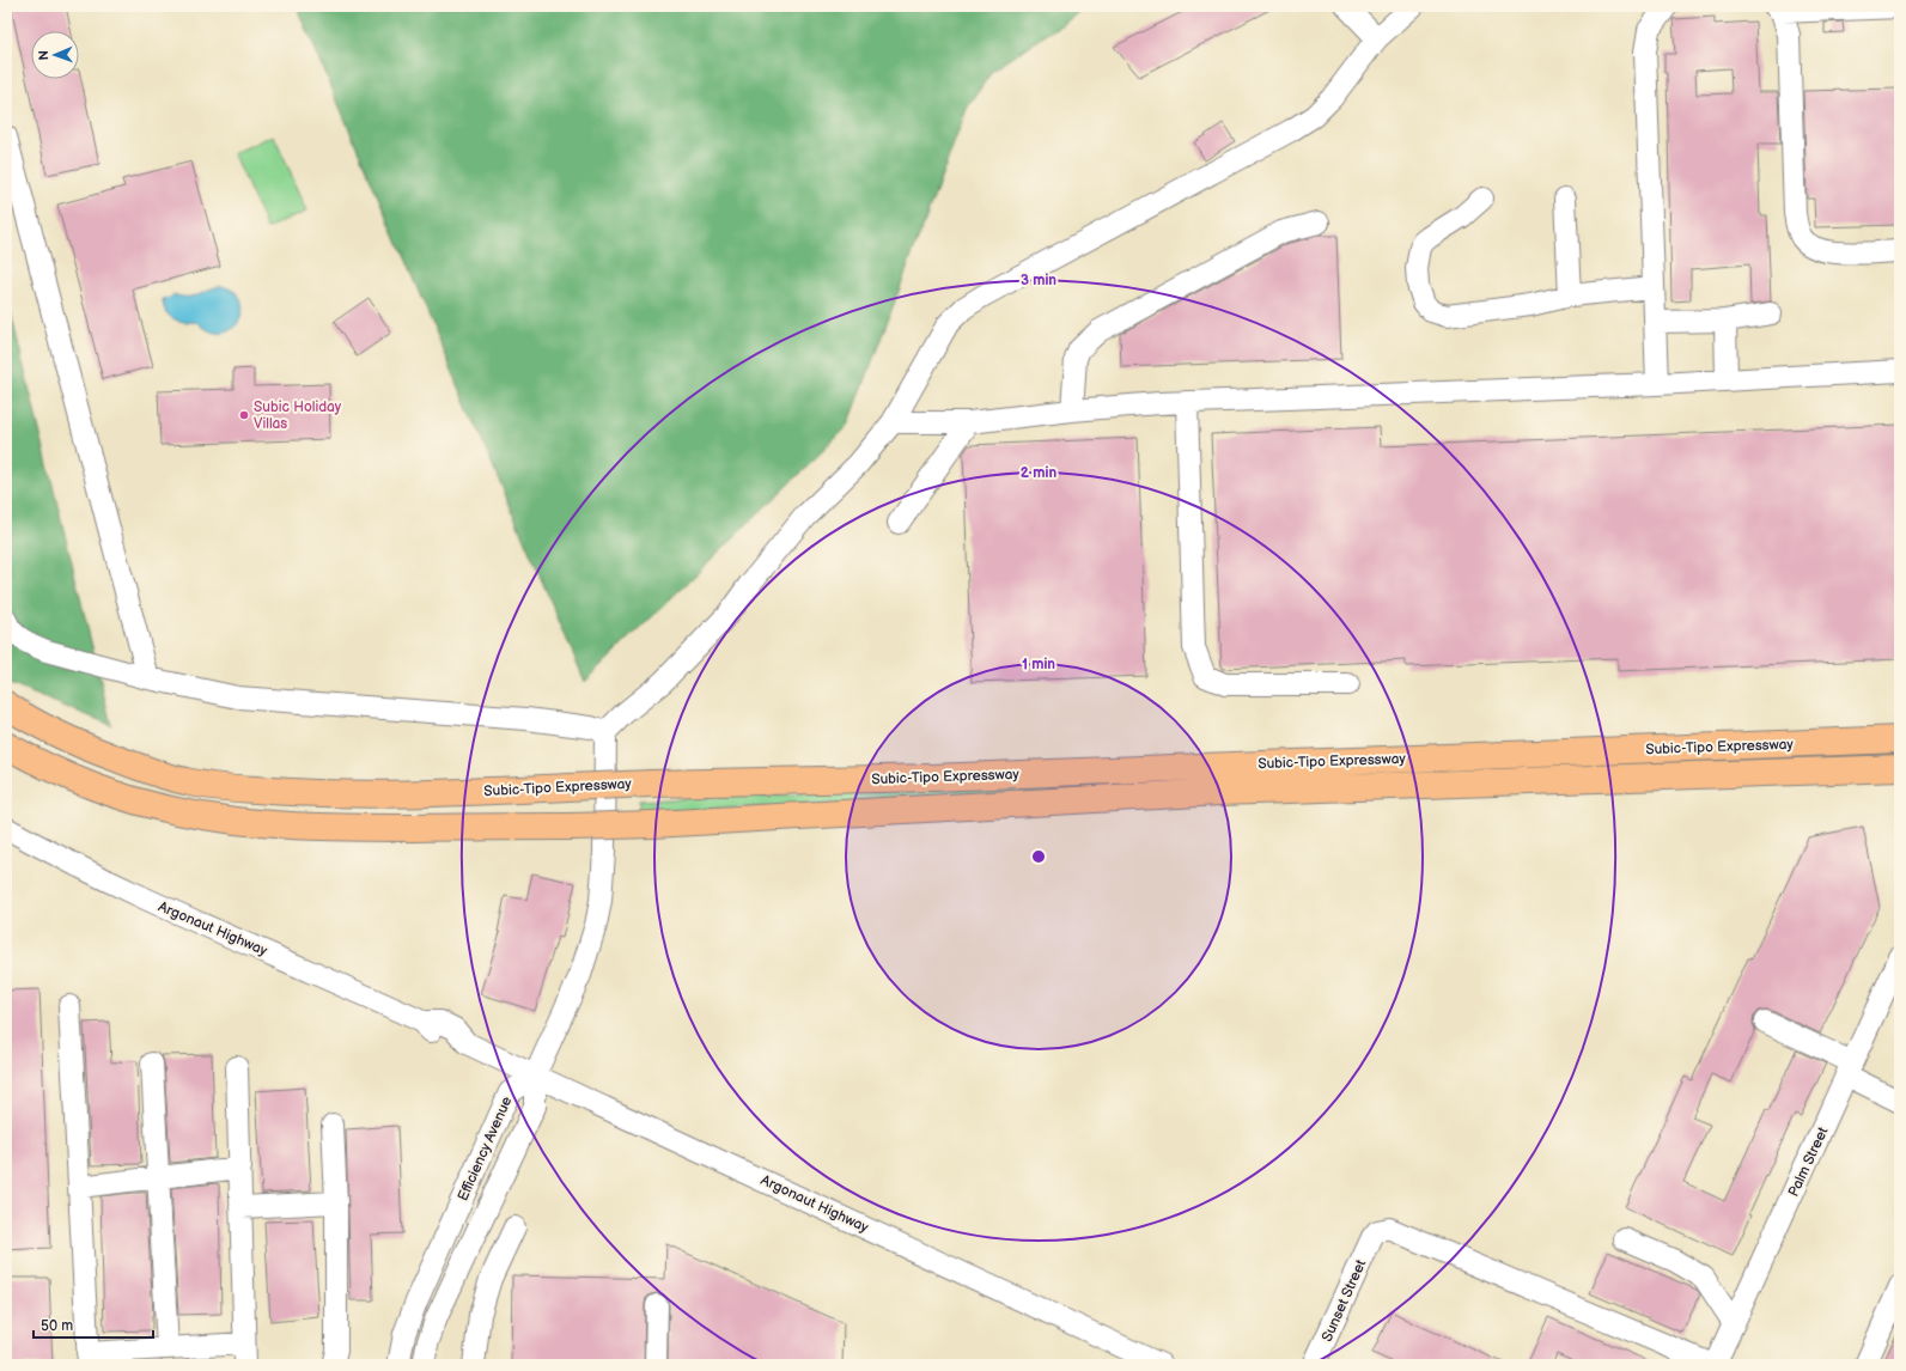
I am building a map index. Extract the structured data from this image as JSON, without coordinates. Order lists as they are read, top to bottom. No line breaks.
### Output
{"streets":{"highway":["Subic-Tipo Expressway"],"street":["Argonaut Highway","Efficiency Avenue","Palm Street","Sunset Street"]},"crossings":[["Argonaut Highway","Efficiency Avenue"],["Palm Street","Sunset Street"]],"places":["Subic Holiday Villas"],"scale_bar":"50 m","north":"left","rings":["3 min","2 min","1 min"]}
